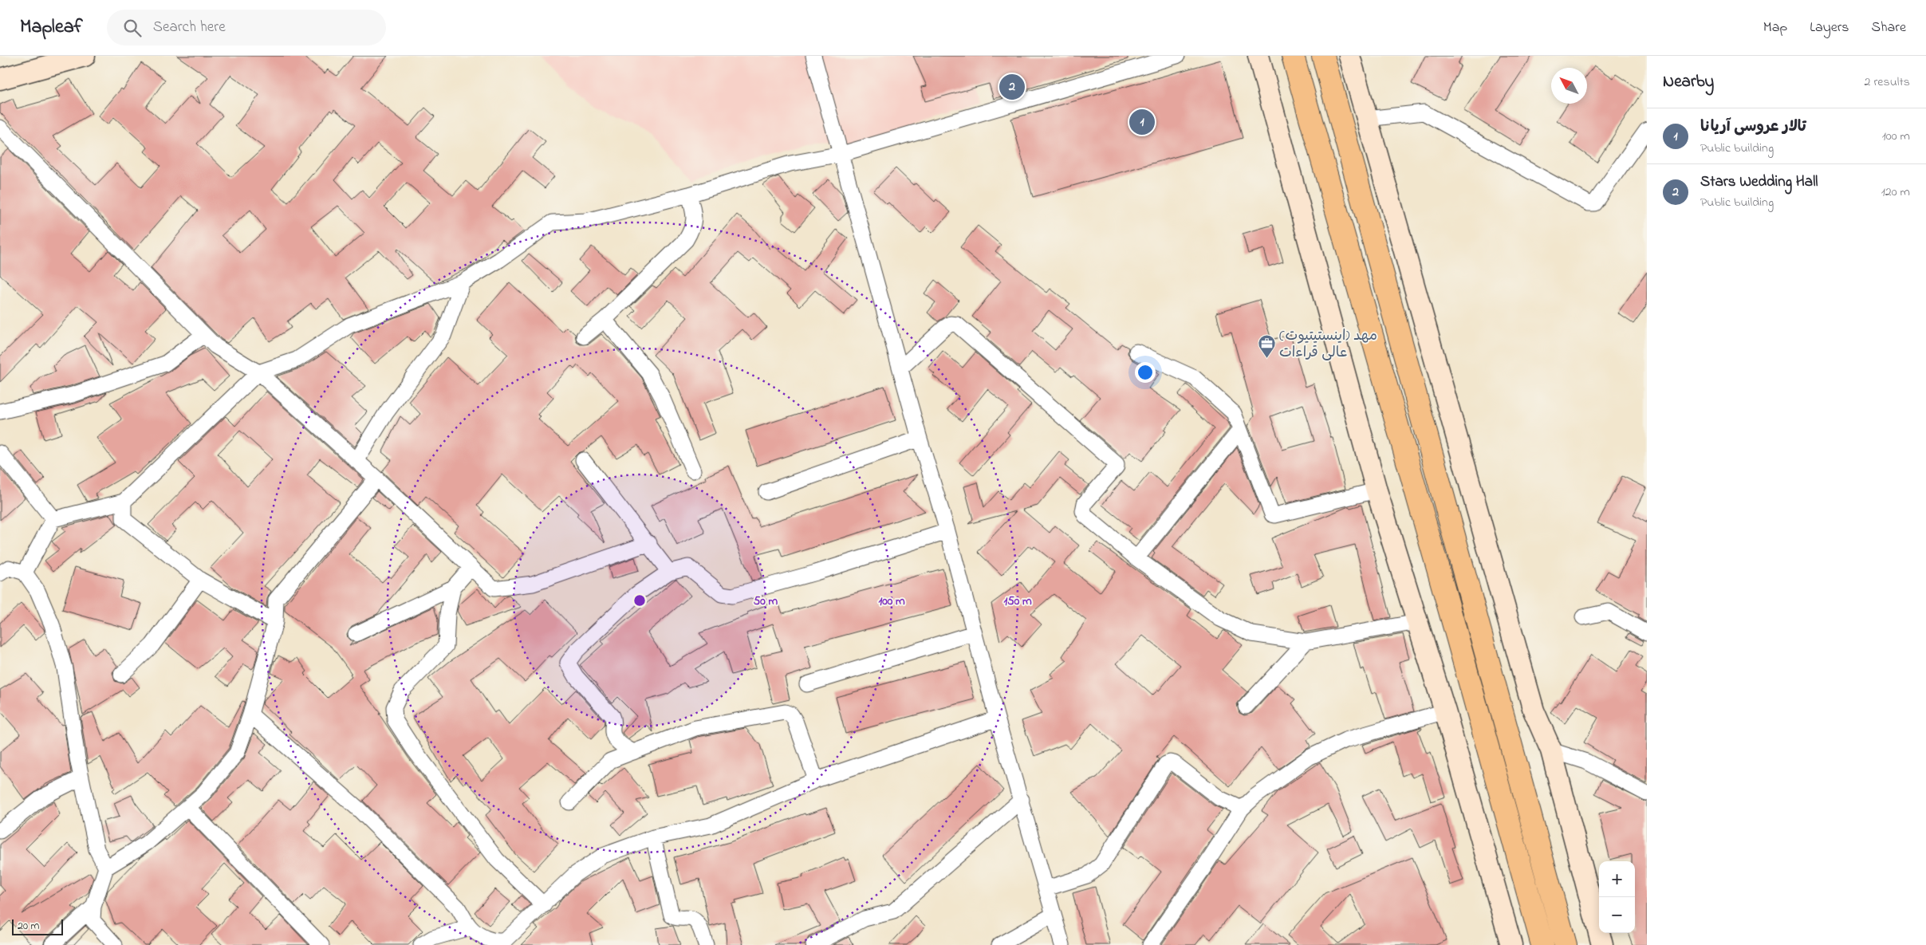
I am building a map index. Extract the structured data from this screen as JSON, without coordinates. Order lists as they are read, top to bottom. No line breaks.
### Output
{"places":{"office":["مهد (اینستیتیوت) عالی قراءات"]},"scale_bar":"20 m","north":"top left","page":{"header":"Mapleaf","search":"Search here","nav":["Map","Layers","Share"],"heading":["Nearby","2 results"],"pins":["2","1"],"list":[{"mark":"1","name":"تالار عروسی آریانا","note":"Public building","value":"100 m"},{"mark":"2","name":"Stars Wedding Hall","note":"Public building","value":"120 m"}],"map_buttons":["+","−"],"scale":"20 m"},"rings":["50 m","100 m","150 m"]}
